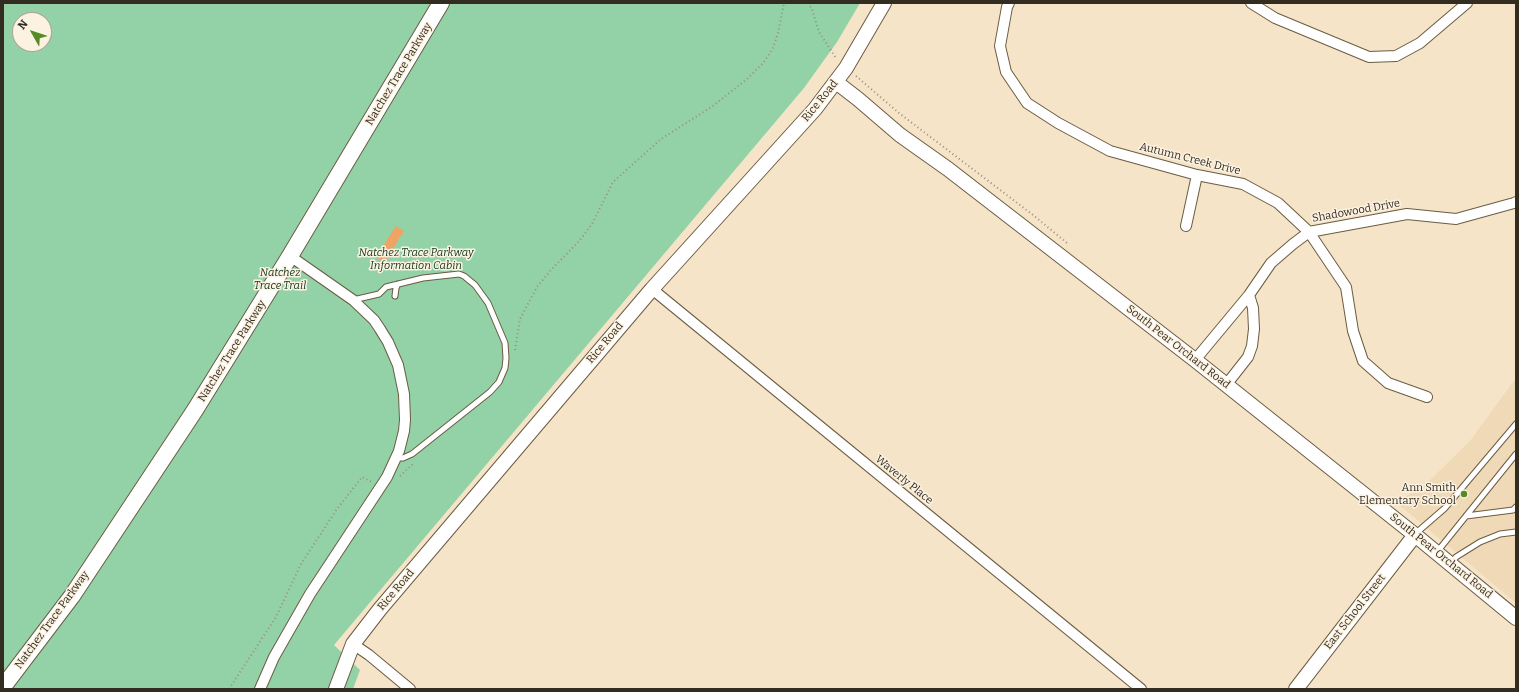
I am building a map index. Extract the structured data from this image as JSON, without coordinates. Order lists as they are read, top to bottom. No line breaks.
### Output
{"streets":{"main road":["Natchez Trace Parkway"],"street":["Rice Road","Autumn Creek Drive","Shadowood Drive","South Pear Orchard Road","Waverly Place","East School Street"]},"crossings":[["Rice Road","South Pear Orchard Road"],["Rice Road","Waverly Place"],["Autumn Creek Drive","Shadowood Drive"],["Shadowood Drive","South Pear Orchard Road"],["South Pear Orchard Road","East School Street"]],"parks":["Natchez Trace Parkway Information Cabin","Natchez Trace Trail"],"places":["Ann Smith Elementary School"],"north":"top left"}
